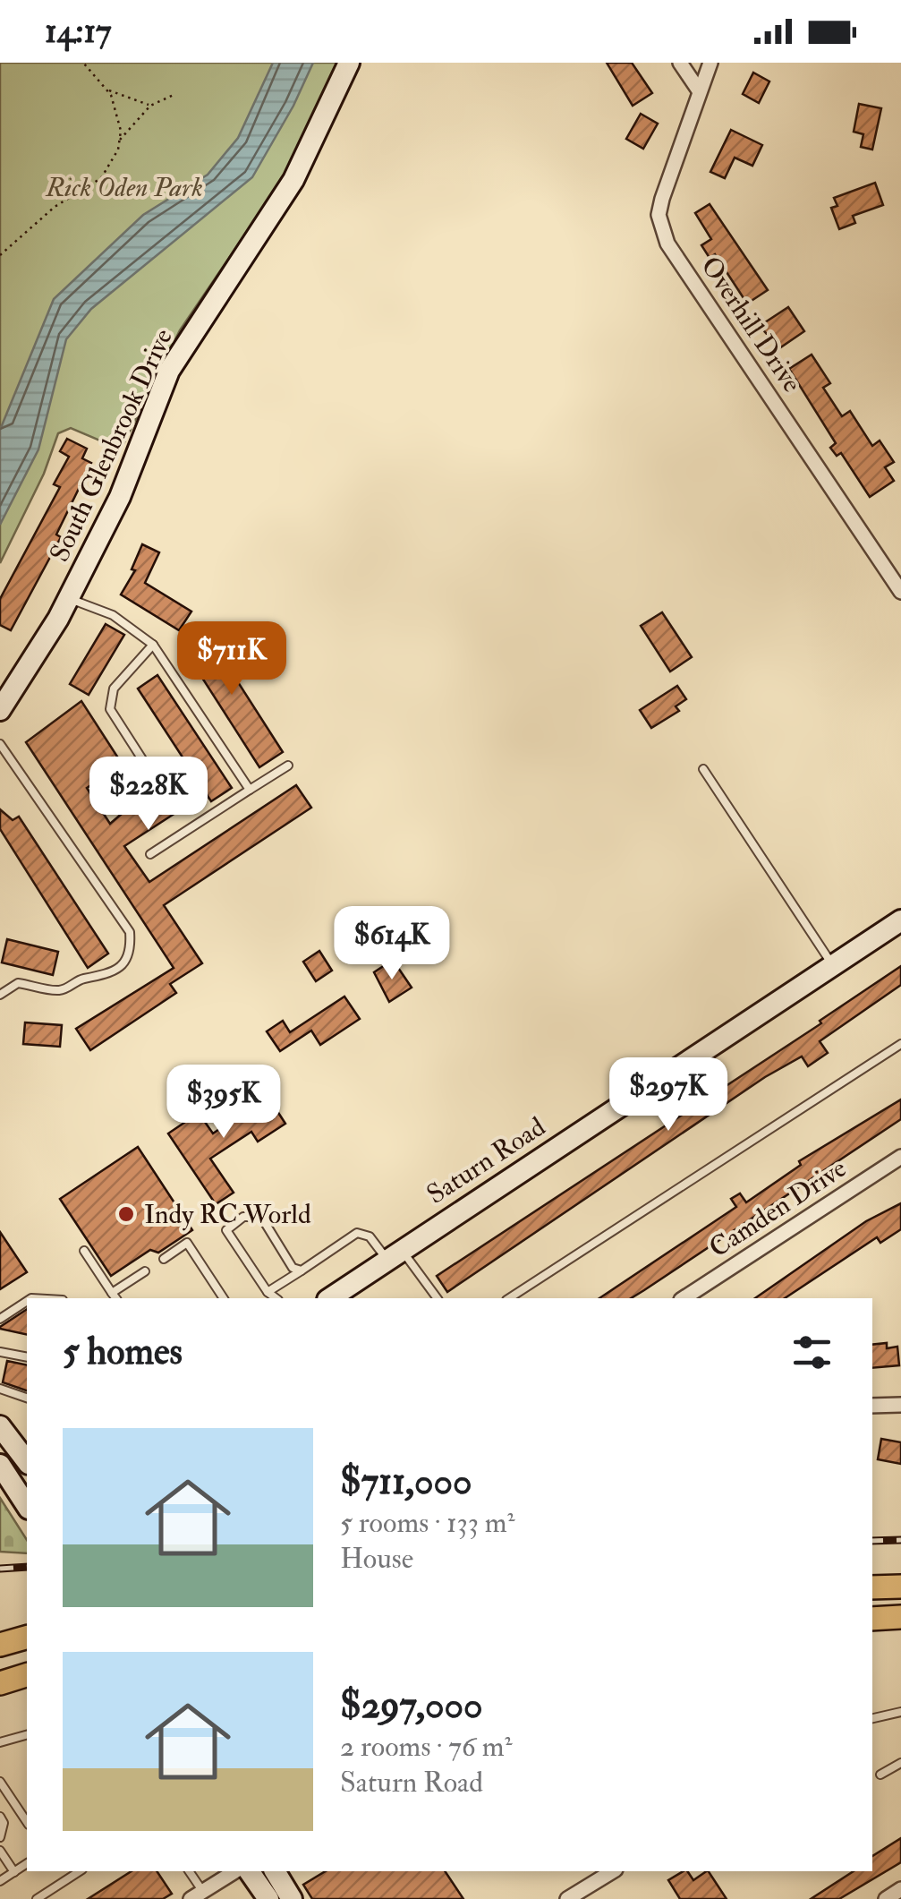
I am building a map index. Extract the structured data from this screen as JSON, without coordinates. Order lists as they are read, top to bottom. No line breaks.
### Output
{"streets":{"street":["Overhill Drive","South Glenbrook Drive","Saturn Road","Camden Drive"]},"parks":["Rick Oden Park"],"places":["Indy RC World"],"page":{"status":"14:17","price":["$711K","$228K","$614K","$297K","$395K"],"heading":"5 homes","list":[{"name":"$711,000","note":"5 rooms · 133 m² · House"},{"name":"$297,000","note":"2 rooms · 76 m² · Saturn Road"}]}}
